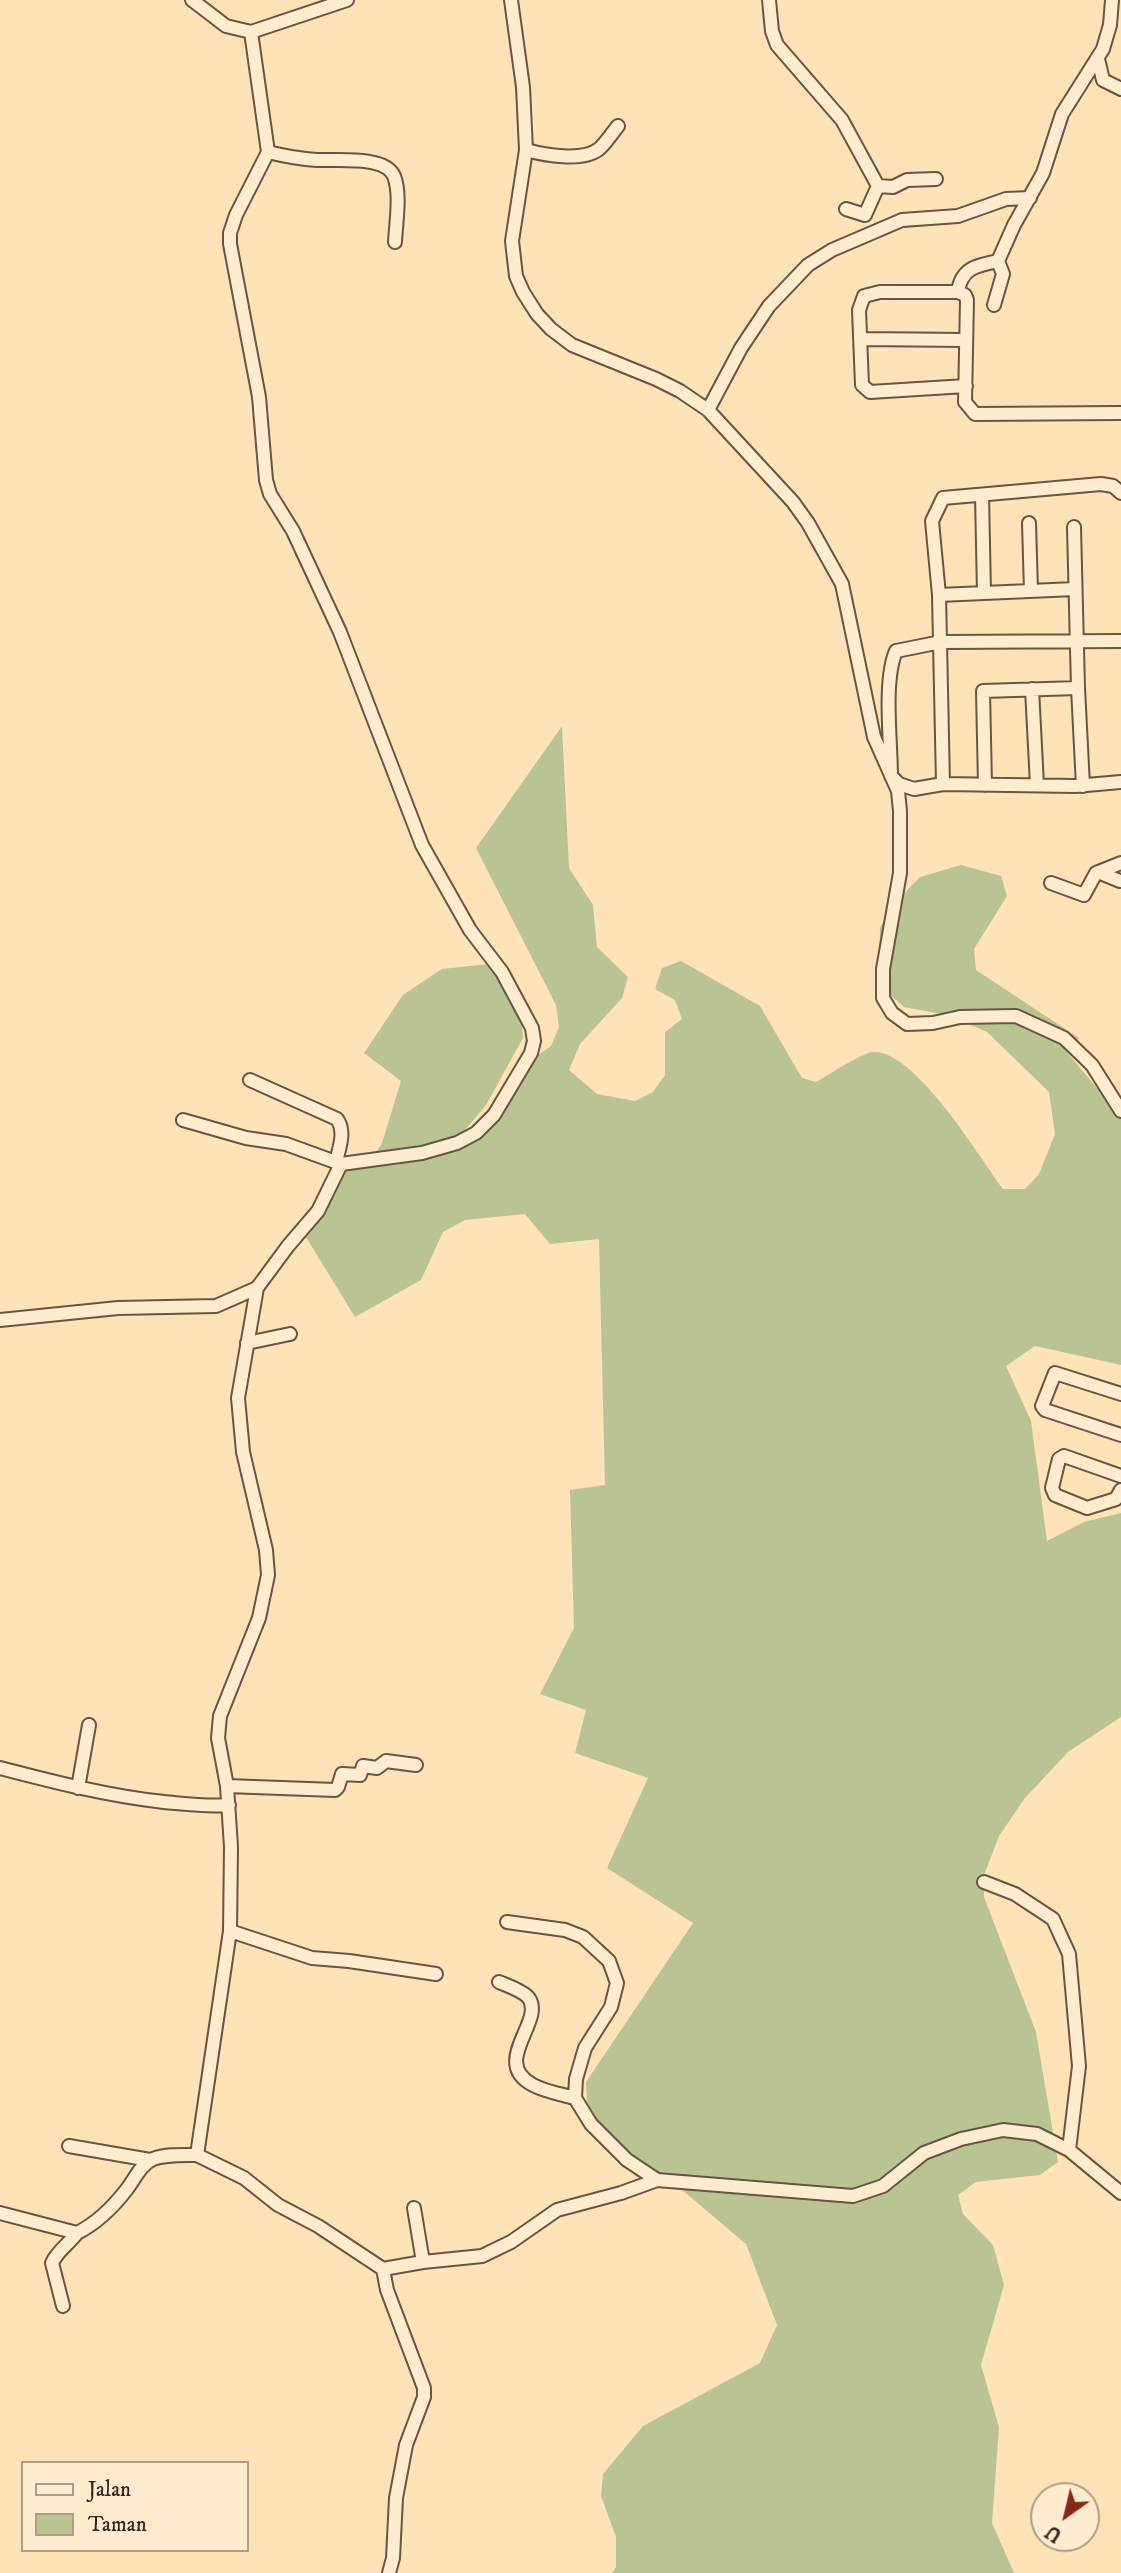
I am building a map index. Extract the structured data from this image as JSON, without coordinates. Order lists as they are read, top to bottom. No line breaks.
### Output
{"legend":["Jalan","Taman"],"north":"bottom left"}
